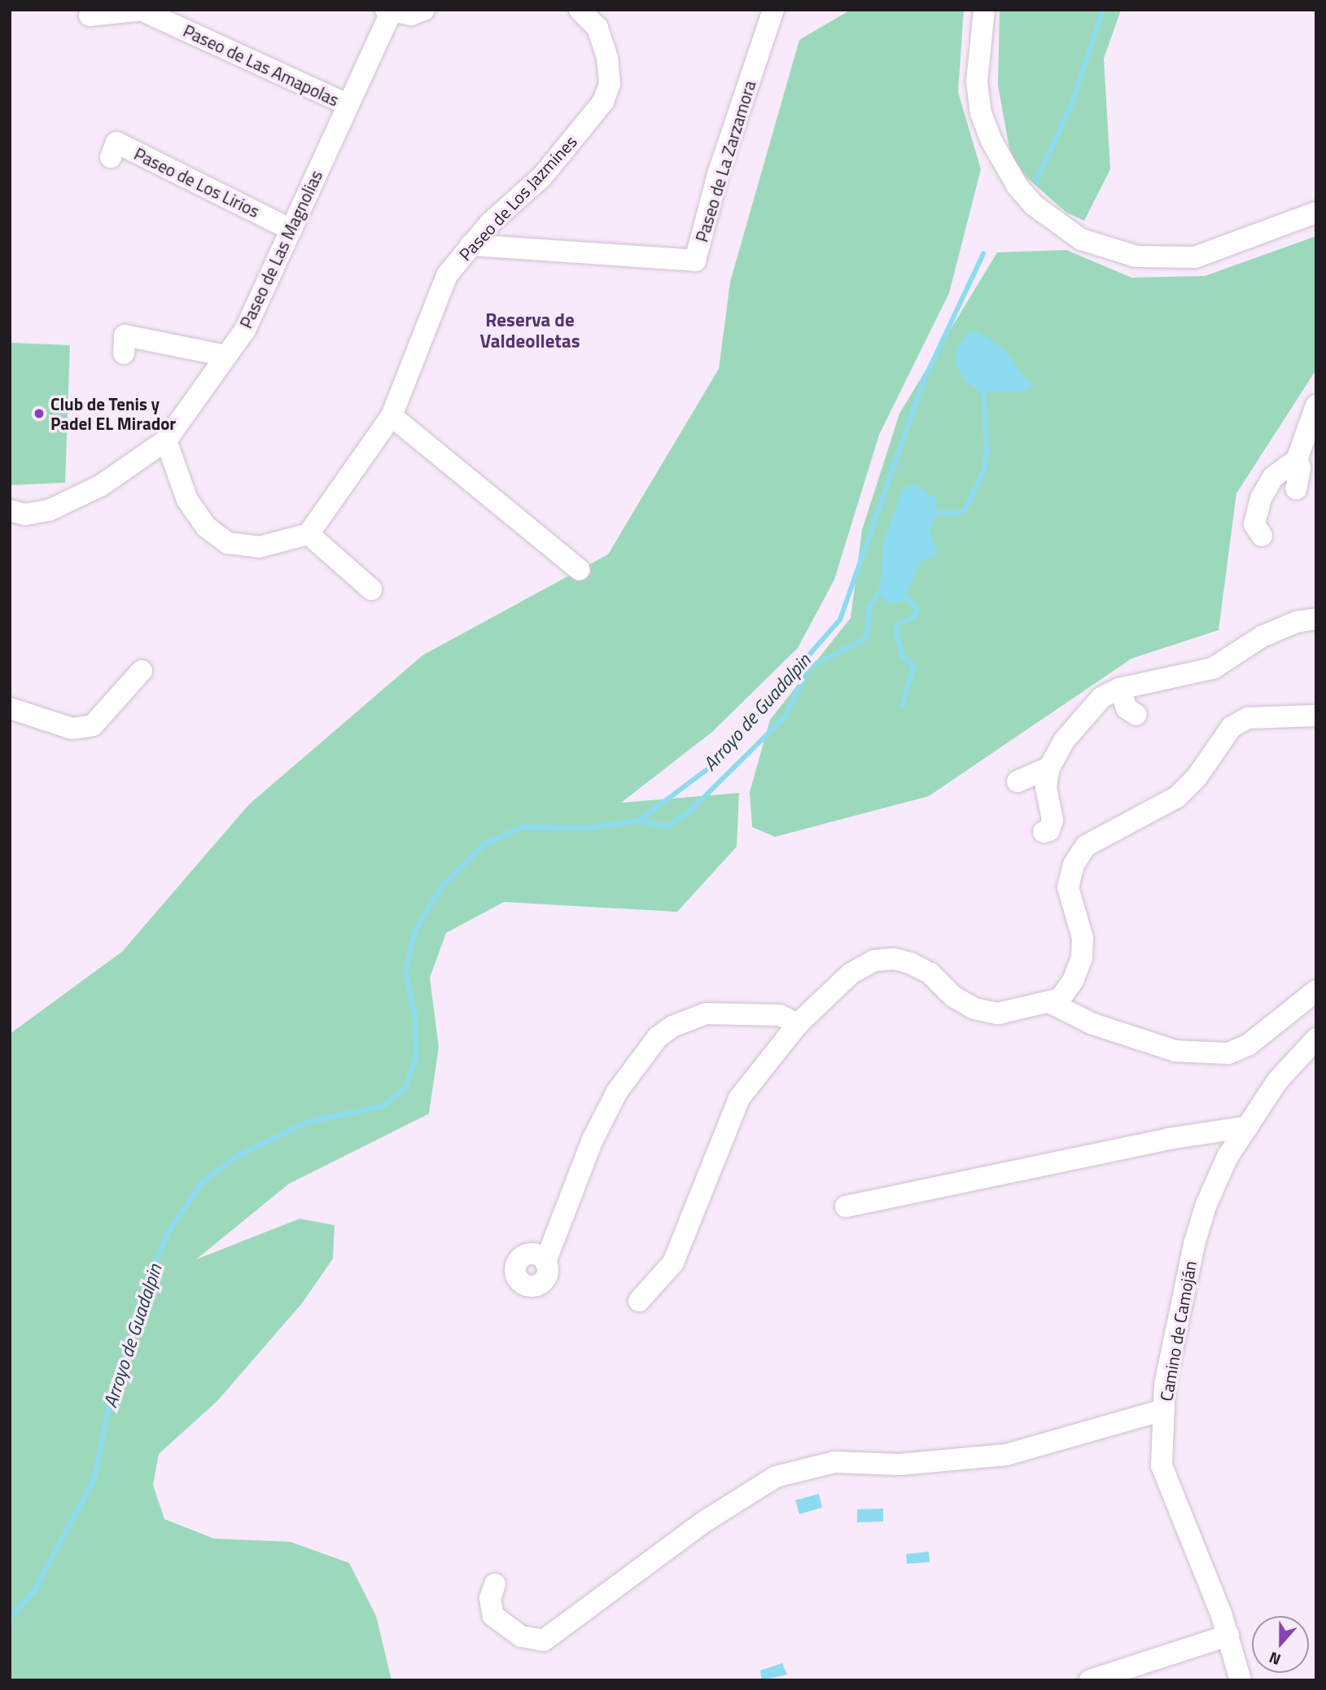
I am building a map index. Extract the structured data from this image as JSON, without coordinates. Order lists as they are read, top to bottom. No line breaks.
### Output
{"streets":{"street":["Paseo de Las Amapolas","Paseo de La Zarzamora","Paseo de Los Lirios","Paseo de Los Jazmines","Paseo de Las Magnolias","Camino de Camoján"]},"crossings":[["Paseo de Las Amapolas","Paseo de Las Magnolias"],["Paseo de La Zarzamora","Paseo de Los Jazmines"],["Paseo de Los Lirios","Paseo de Las Magnolias"]],"districts":["Reserva de Valdeolletas"],"water":["Arroyo de Guadalpin"],"places":["Club de Tenis y Padel EL Mirador"],"north":"bottom"}
